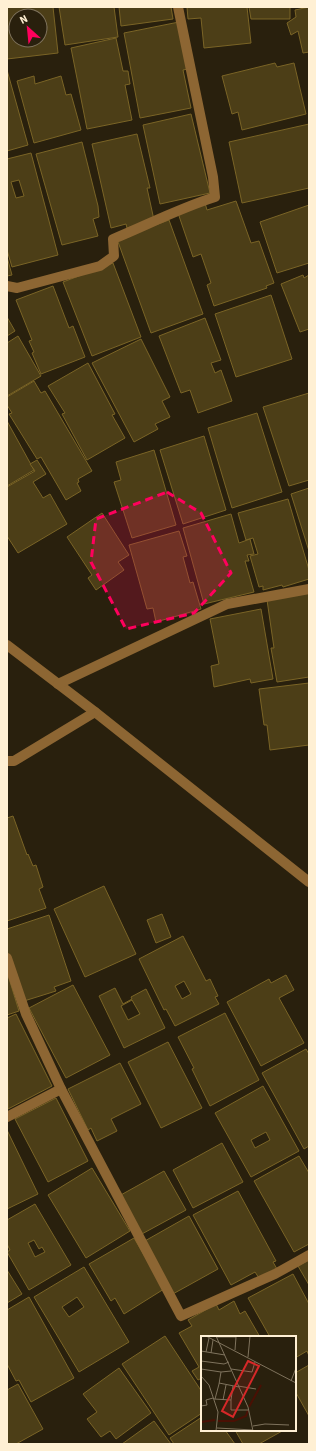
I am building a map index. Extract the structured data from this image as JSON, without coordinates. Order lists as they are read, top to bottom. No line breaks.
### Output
{"north":"top left"}
